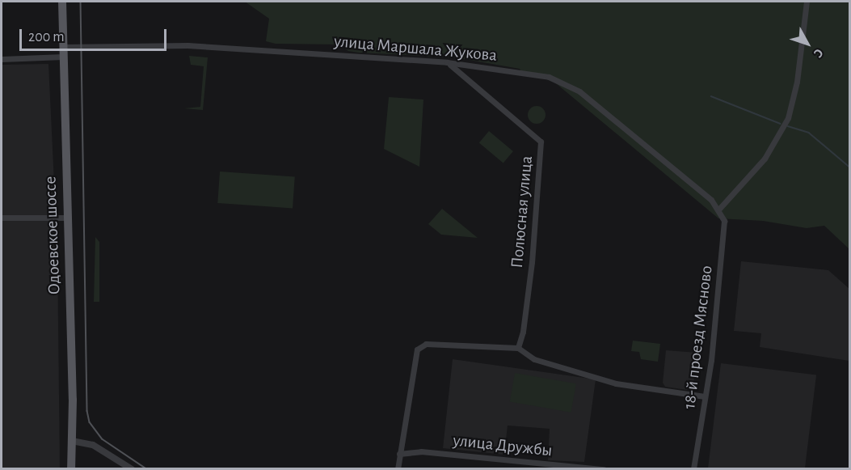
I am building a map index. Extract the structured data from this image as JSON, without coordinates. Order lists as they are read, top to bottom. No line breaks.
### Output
{"streets":{"main road":["Одоевское шоссе"],"street":["улица Маршала Жукова","Полюсная улица","18-й проезд Мясново","улица Дружбы"]},"crossings":[["улица Маршала Жукова","Полюсная улица"],["улица Маршала Жукова","Одоевское шоссе"],["улица Маршала Жукова","18-й проезд Мясново"]],"scale_bar":"200 m","north":"bottom right"}
